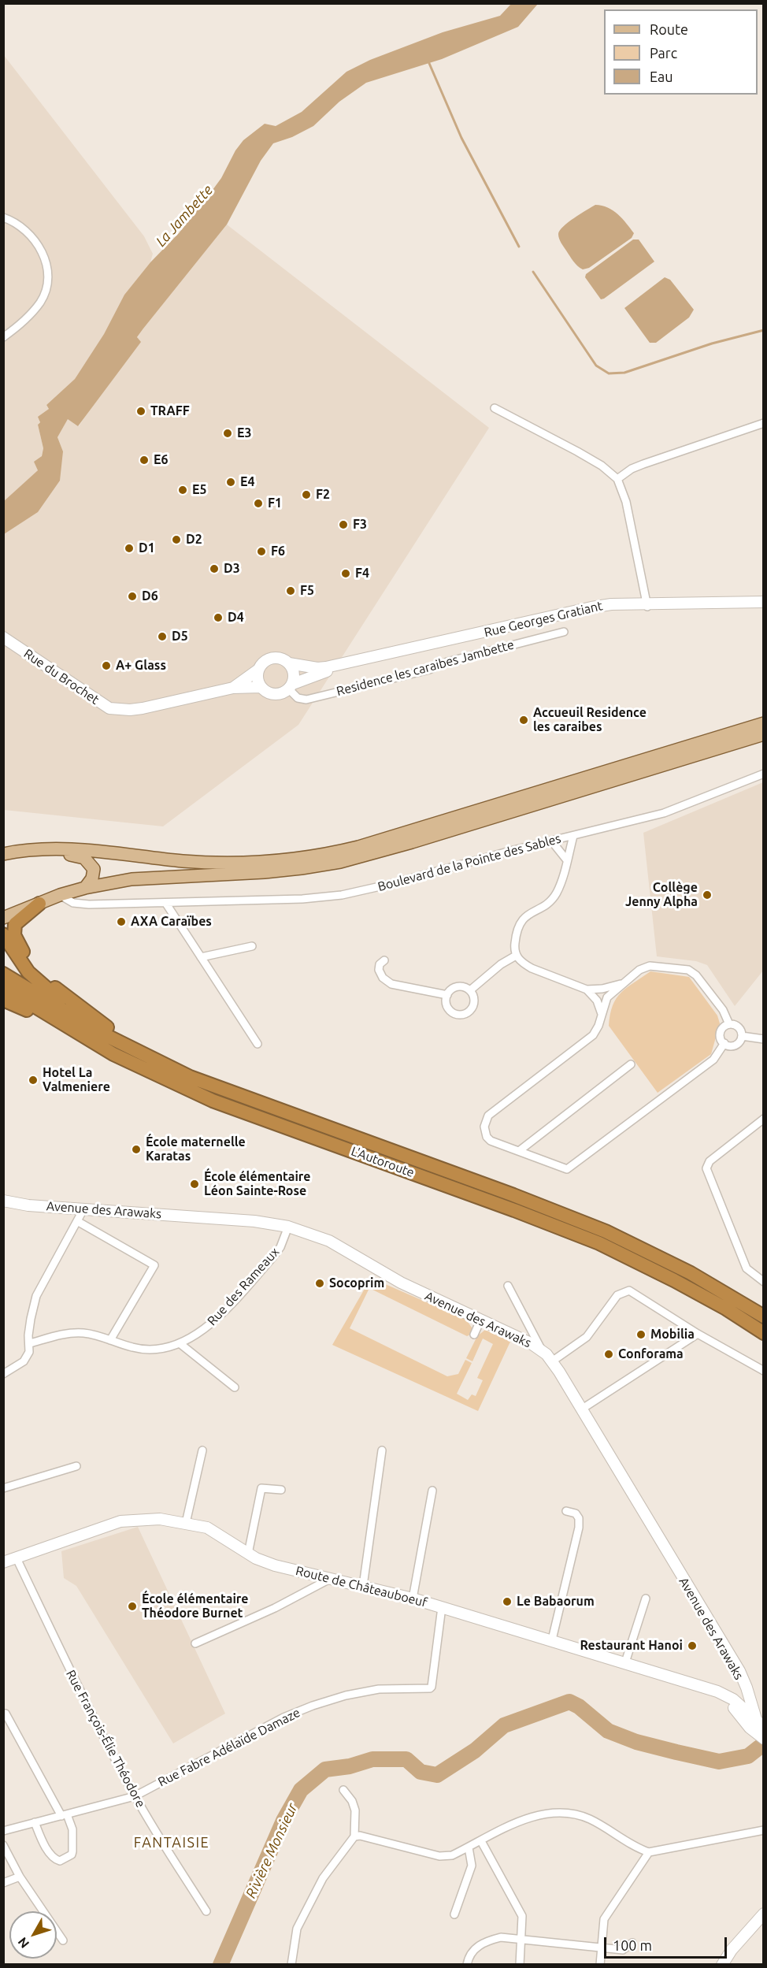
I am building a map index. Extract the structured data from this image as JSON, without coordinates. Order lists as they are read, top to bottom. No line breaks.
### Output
{"streets":{"highway":["L'Autoroute"],"main road":["Rue Georges Gratiant","Rue du Brochet","Avenue des Arawaks","Route de Châteauboeuf"],"street":["Residence les caraibes Jambette","Boulevard de la Pointe des Sables","Rue des Rameaux","Rue François-Élie Théodore","Rue Fabre Adélaïde Damaze"]},"crossings":[["Residence les caraibes Jambette","Rue du Brochet"],["Avenue des Arawaks","Rue des Rameaux"],["Avenue des Arawaks","Route de Châteauboeuf"],["Route de Châteauboeuf","Rue François-Élie Théodore"],["Route de Châteauboeuf","Rue Fabre Adélaïde Damaze"],["Rue François-Élie Théodore","Rue Fabre Adélaïde Damaze"]],"districts":["FANTAISIE"],"water":["La Jambette","Rivière Monsieur"],"places":["TRAFF","E3","E6","E4","E5","F2","F1","F3","D2","D1","F6","D3","F4","F5","D6","D4","D5","A+ Glass","Accueuil Residence les caraibes","Collège Jenny Alpha","AXA Caraïbes","Hotel La Valmeniere","École maternelle Karatas","École élémentaire Léon Sainte-Rose","Socoprim","Mobilia","Conforama","Le Babaorum","École élémentaire Théodore Burnet","Restaurant Hanoi"],"legend":["Route","Parc","Eau"],"scale_bar":"100 m","north":"bottom left"}
